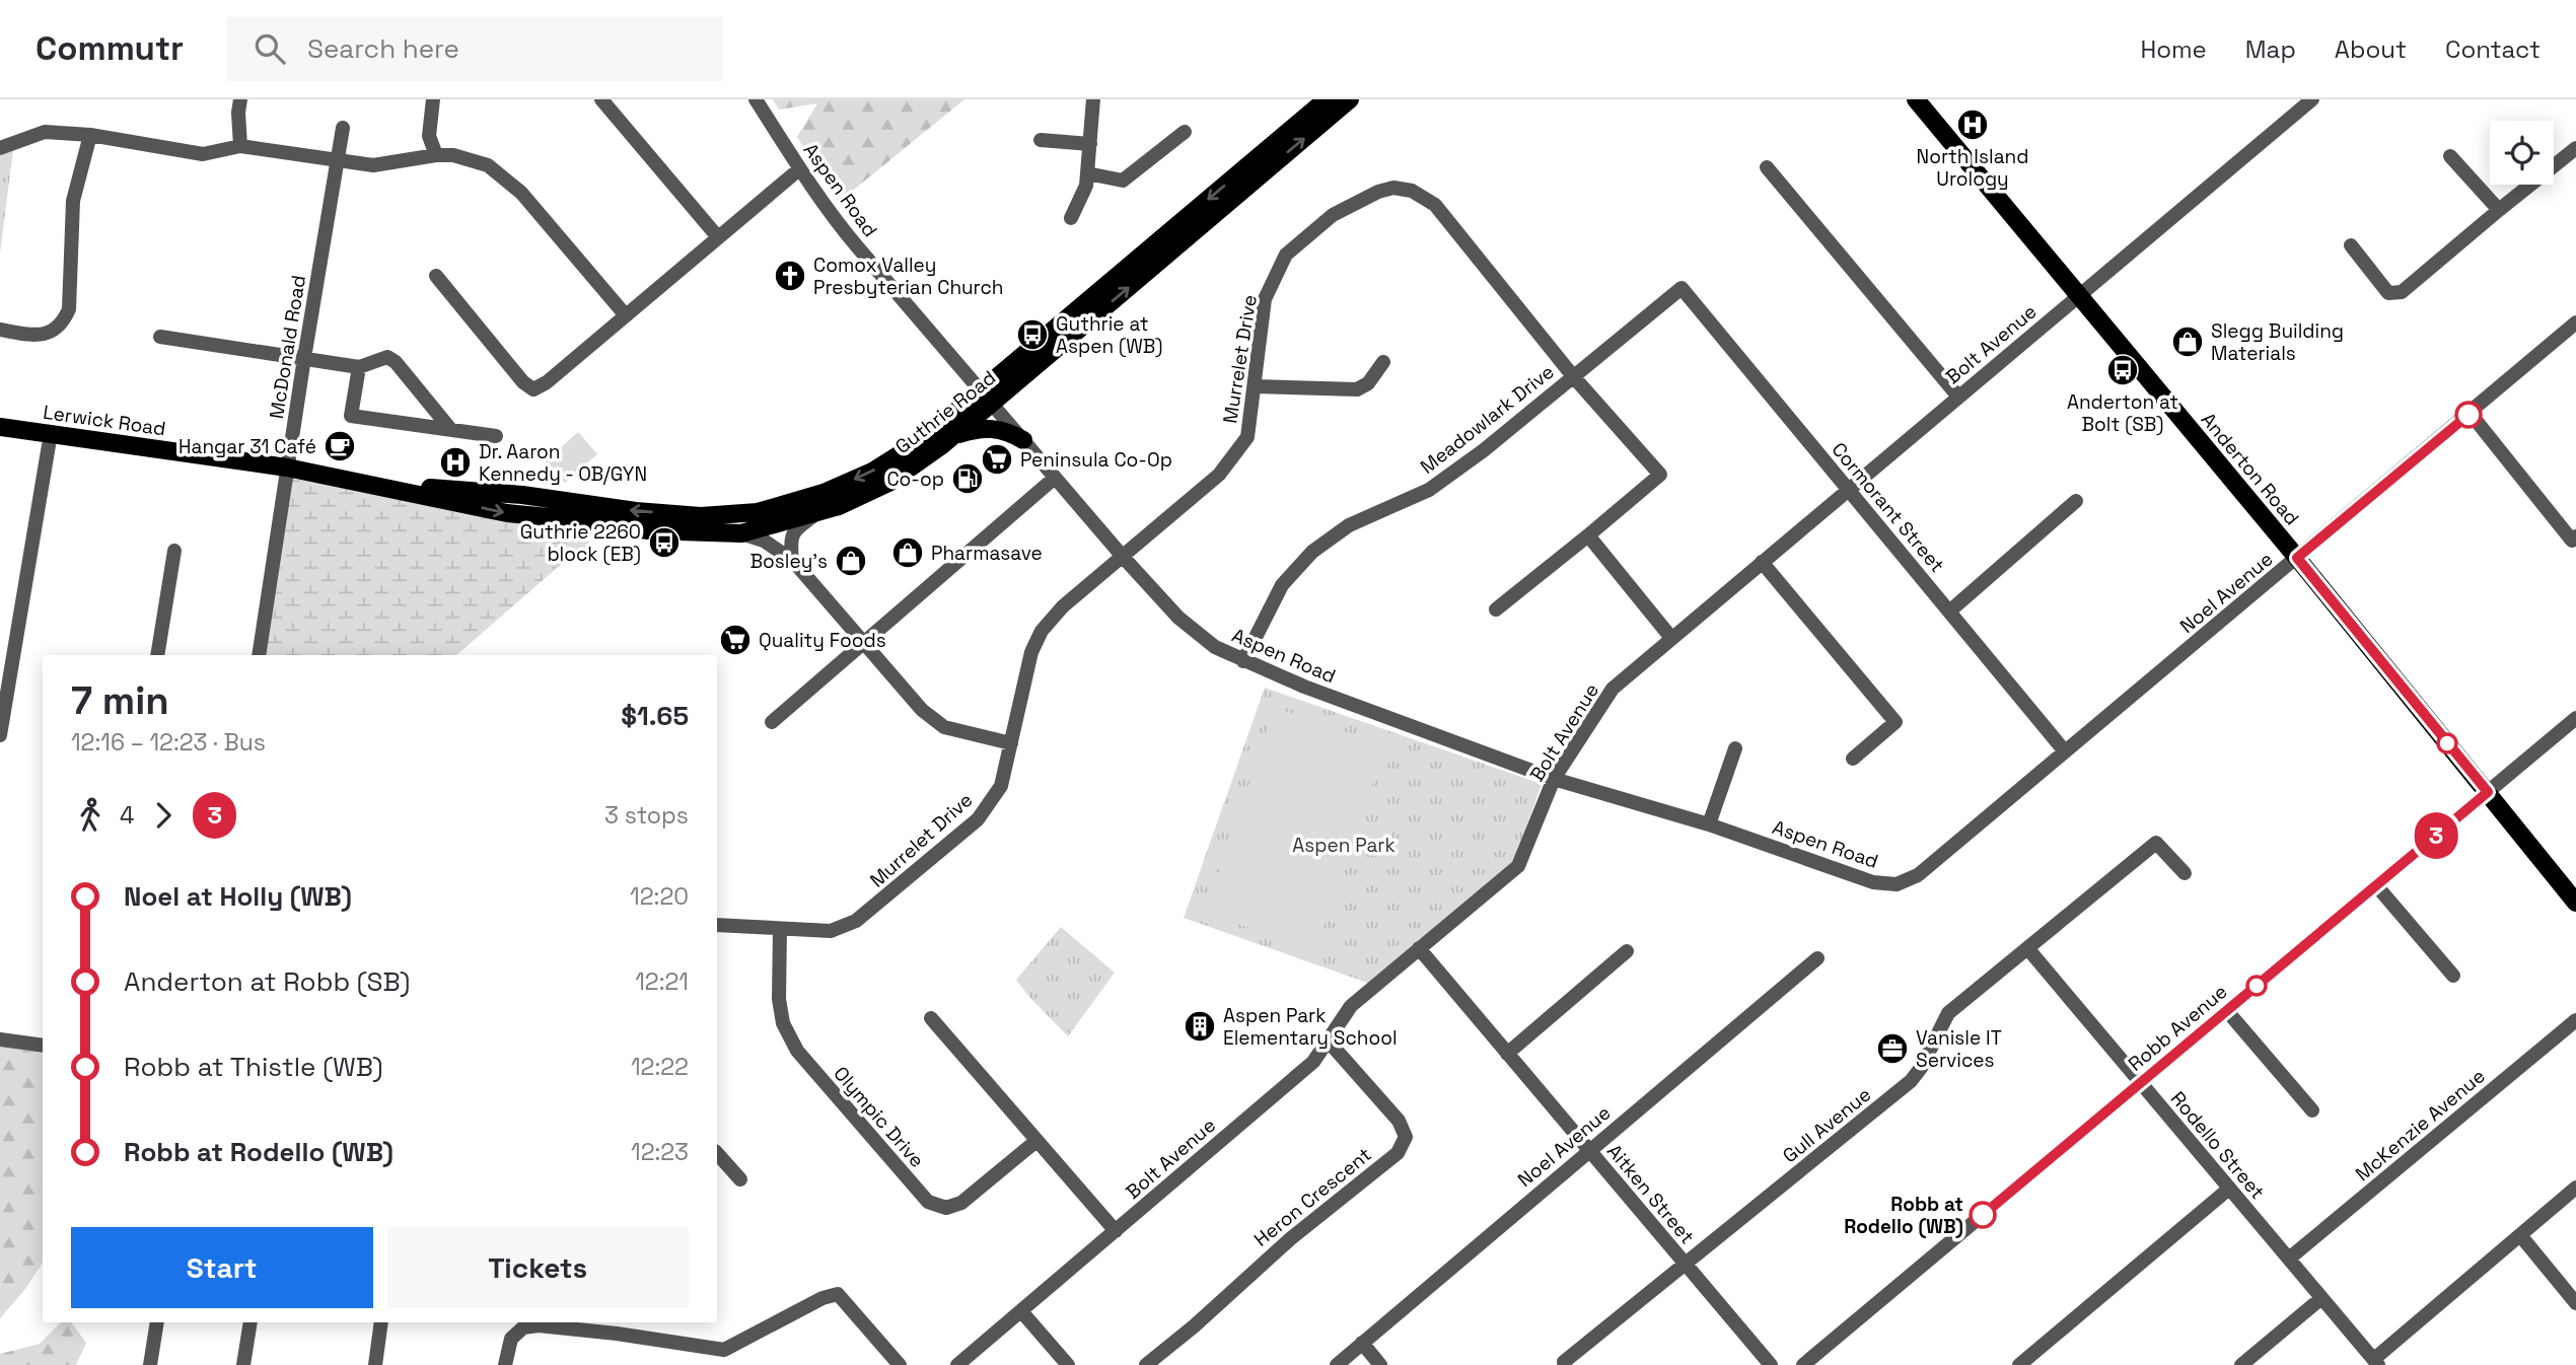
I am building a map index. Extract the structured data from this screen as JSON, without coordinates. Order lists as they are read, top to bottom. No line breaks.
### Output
{"streets":{"main road":["Guthrie Road","Lerwick Road","Anderton Road"],"street":["Aspen Road","Bolt Avenue","McDonald Road","Murrelet Drive","Meadowlark Drive","Cormorant Street","Noel Avenue","Robb Avenue","Olympic Drive","Gull Avenue","McKenzie Avenue","Rodello Street","Aitken Street","Heron Crescent"]},"crossings":[["Aspen Road","Bolt Avenue"],["Aspen Road","Murrelet Drive"],["Aspen Road","Guthrie Road"],["Aspen Road","Meadowlark Drive"],["Aspen Road","Noel Avenue"],["Bolt Avenue","Anderton Road"],["Bolt Avenue","Cormorant Street"],["Bolt Avenue","Aitken Street"],["Bolt Avenue","Heron Crescent"],["McDonald Road","Guthrie Road"],["McDonald Road","Lerwick Road"],["Murrelet Drive","Meadowlark Drive"],["Murrelet Drive","Olympic Drive"],["Guthrie Road","Lerwick Road"],["Meadowlark Drive","Cormorant Street"],["Anderton Road","Noel Avenue"],["Anderton Road","Robb Avenue"],["Cormorant Street","Noel Avenue"],["Noel Avenue","Aitken Street"],["Robb Avenue","Rodello Street"],["Gull Avenue","Rodello Street"],["Gull Avenue","Aitken Street"],["McKenzie Avenue","Rodello Street"]],"parks":["Aspen Park"],"places":{"hospital":["North Island Urology","Dr. Aaron Kennedy - OB/GYN"],"church":["Comox Valley Presbyterian Church"],"bus stop":["Guthrie at Aspen (WB)","Anderton at Bolt (SB)","Guthrie 2260 block (EB)"],"shop":["Slegg Building Materials","Pharmasave","Bosley's"],"cafe":["Hangar 31 Café"],"supermarket":["Peninsula Co-Op","Quality Foods"],"fuel station":["Co-op"],"building":["Aspen Park Elementary School"],"office":["Vanisle IT Services"],"other":["Robb at Rodello (WB)"]},"lines":["bus line 3"],"page":{"header":"Commutr","search":"Search here","nav":["Home","Map","About","Contact"],"on_map":"3","heading":["7 min","12:16 – 12:23 · Bus","$1.65"],"legs":["4","3","3 stops"],"list":[{"name":"Noel at Holly (WB)","value":"12:20"},{"name":"Anderton at Robb (SB)","value":"12:21"},{"name":"Robb at Thistle (WB)","value":"12:22"},{"name":"Robb at Rodello (WB)","value":"12:23"}],"buttons":["Start","Tickets"]}}
